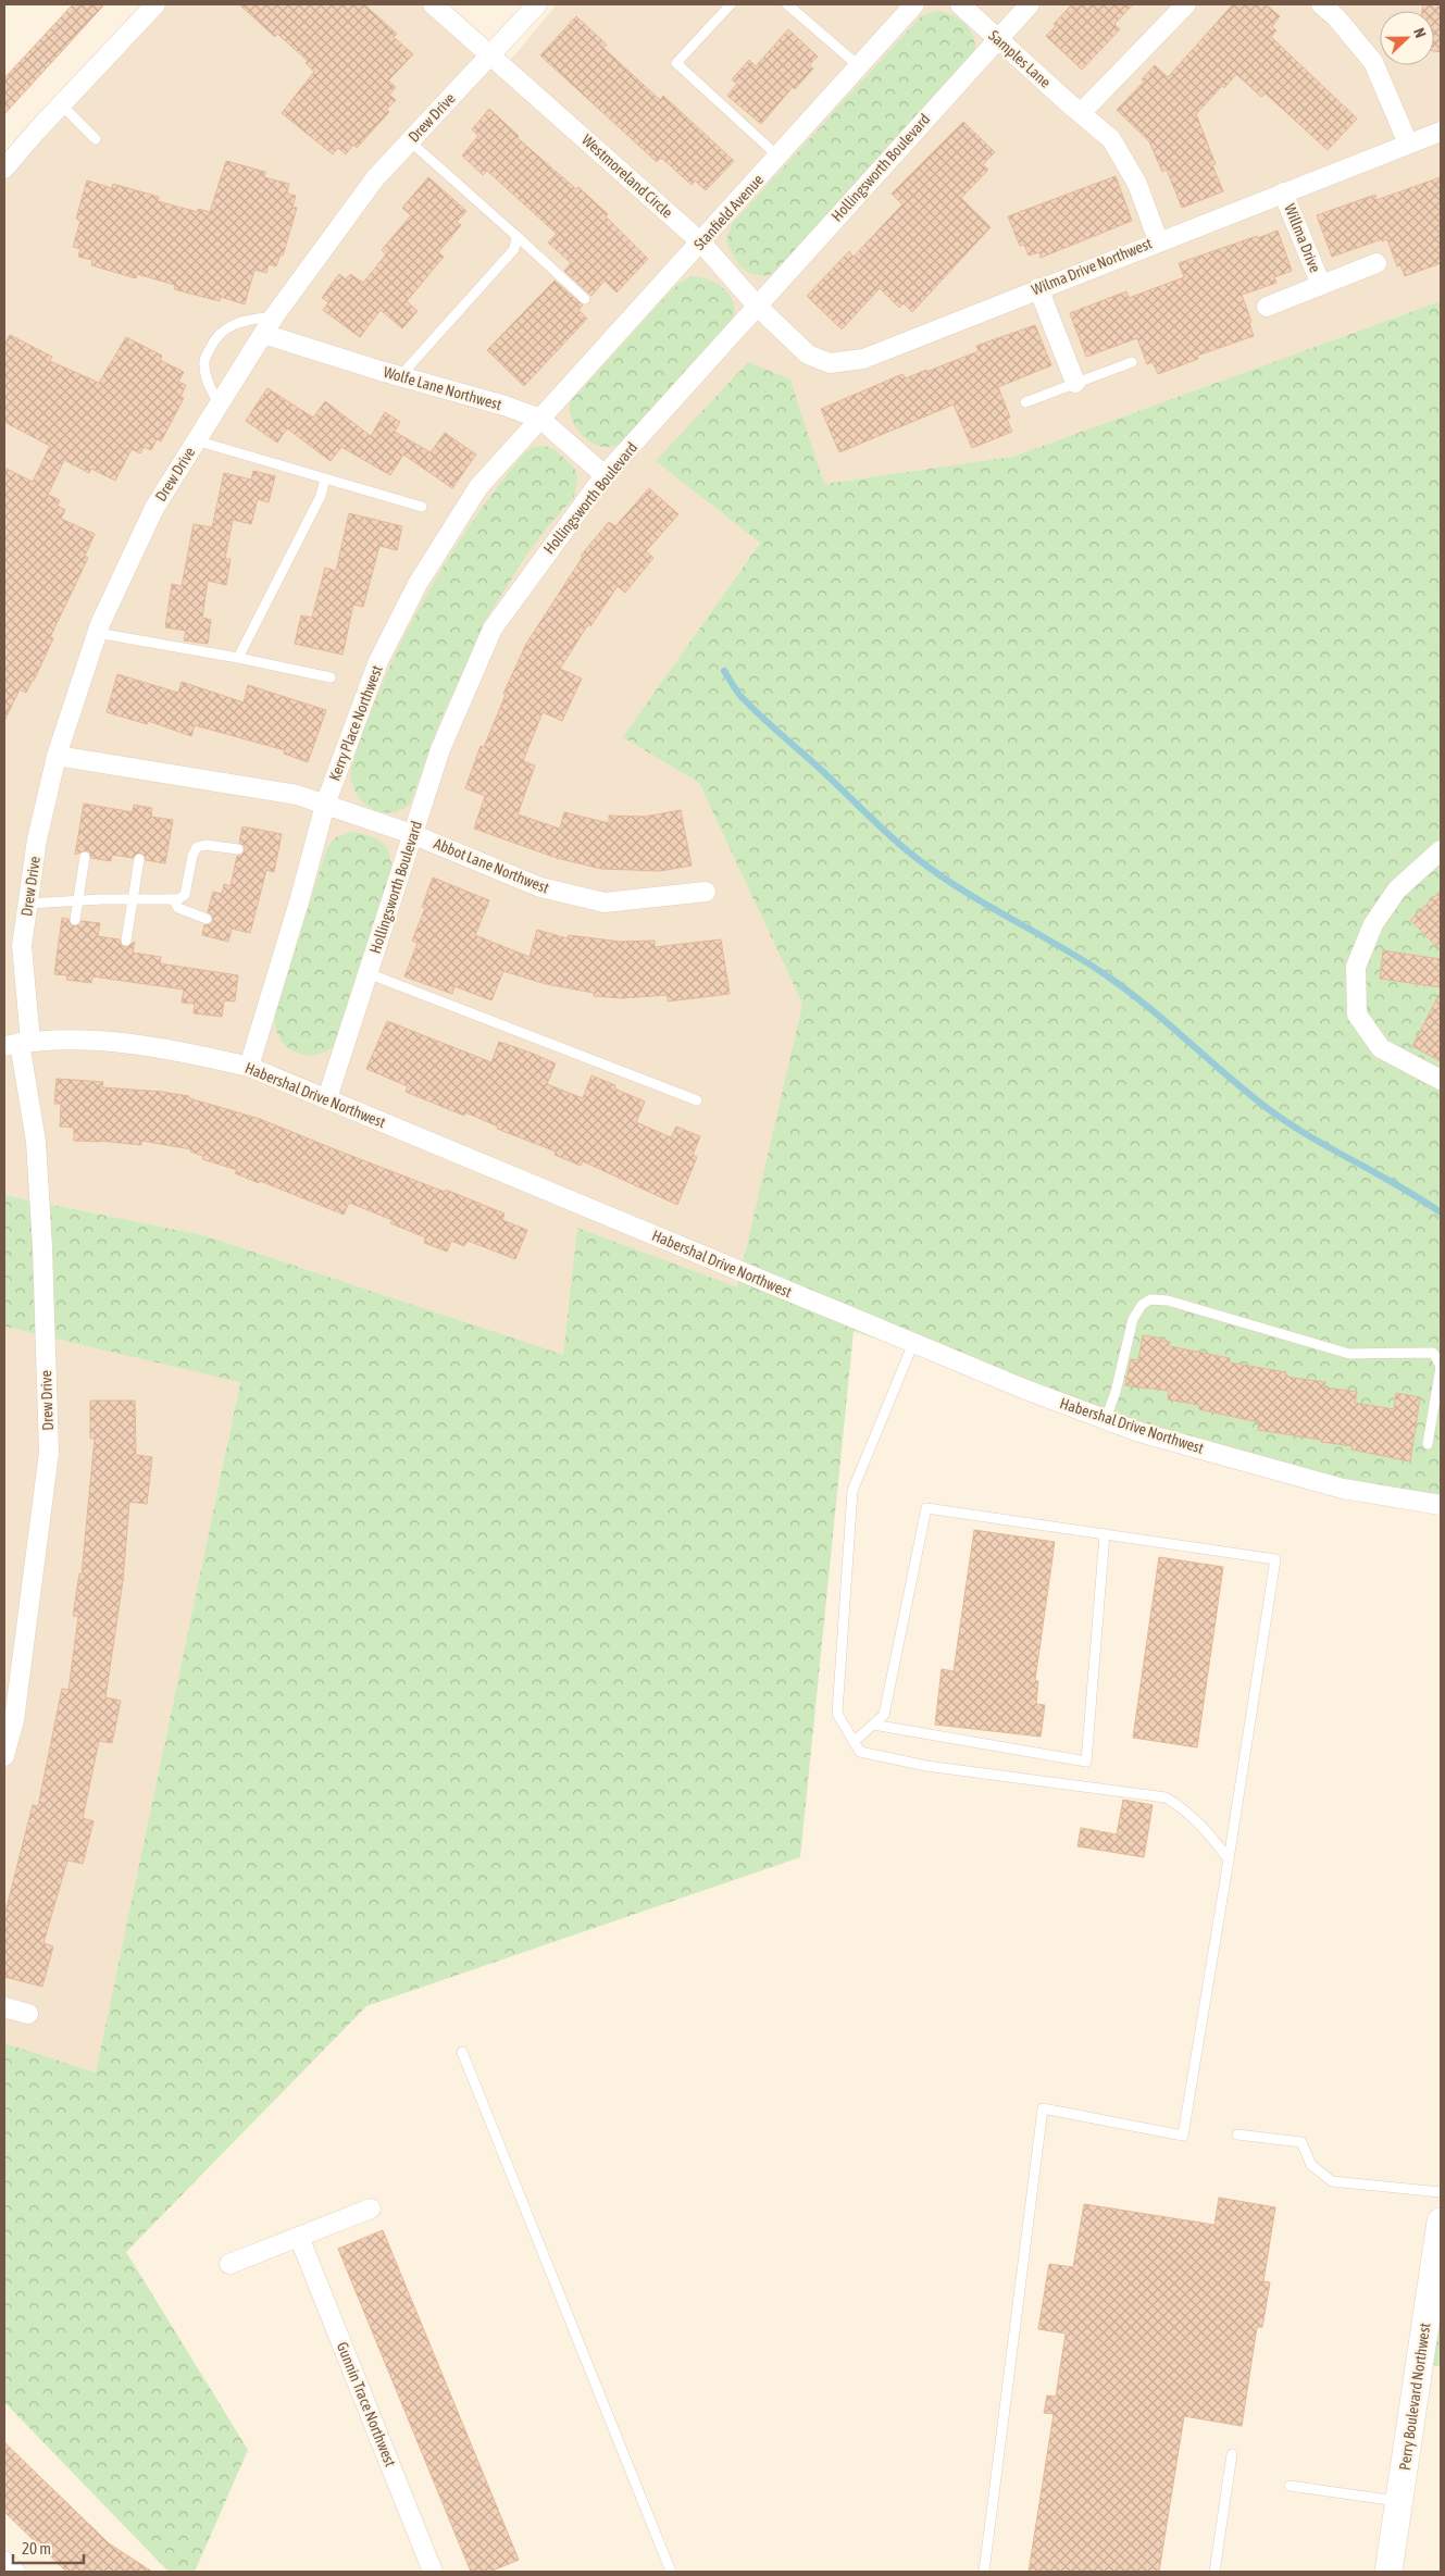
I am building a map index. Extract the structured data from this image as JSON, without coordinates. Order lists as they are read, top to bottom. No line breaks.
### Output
{"streets":{"street":["Samples Lane","Drew Drive","Hollingsworth Boulevard","Westmoreland Circle","Stanfield Avenue","Willma Drive","Wilma Drive Northwest","Wolfe Lane Northwest","Kerry Place Northwest","Abbot Lane Northwest","Habershal Drive Northwest","Perry Boulevard Northwest","Gunnin Trace Northwest"]},"crossings":[["Samples Lane","Hollingsworth Boulevard"],["Samples Lane","Wilma Drive Northwest"],["Drew Drive","Westmoreland Circle"],["Drew Drive","Wolfe Lane Northwest"],["Drew Drive","Abbot Lane Northwest"],["Drew Drive","Habershal Drive Northwest"],["Hollingsworth Boulevard","Westmoreland Circle"],["Hollingsworth Boulevard","Wilma Drive Northwest"],["Hollingsworth Boulevard","Wolfe Lane Northwest"],["Hollingsworth Boulevard","Abbot Lane Northwest"],["Hollingsworth Boulevard","Habershal Drive Northwest"],["Westmoreland Circle","Stanfield Avenue"],["Westmoreland Circle","Wilma Drive Northwest"],["Stanfield Avenue","Wolfe Lane Northwest"],["Stanfield Avenue","Kerry Place Northwest"],["Willma Drive","Wilma Drive Northwest"],["Wolfe Lane Northwest","Kerry Place Northwest"],["Kerry Place Northwest","Abbot Lane Northwest"],["Kerry Place Northwest","Habershal Drive Northwest"]],"scale_bar":"20 m","north":"right"}
